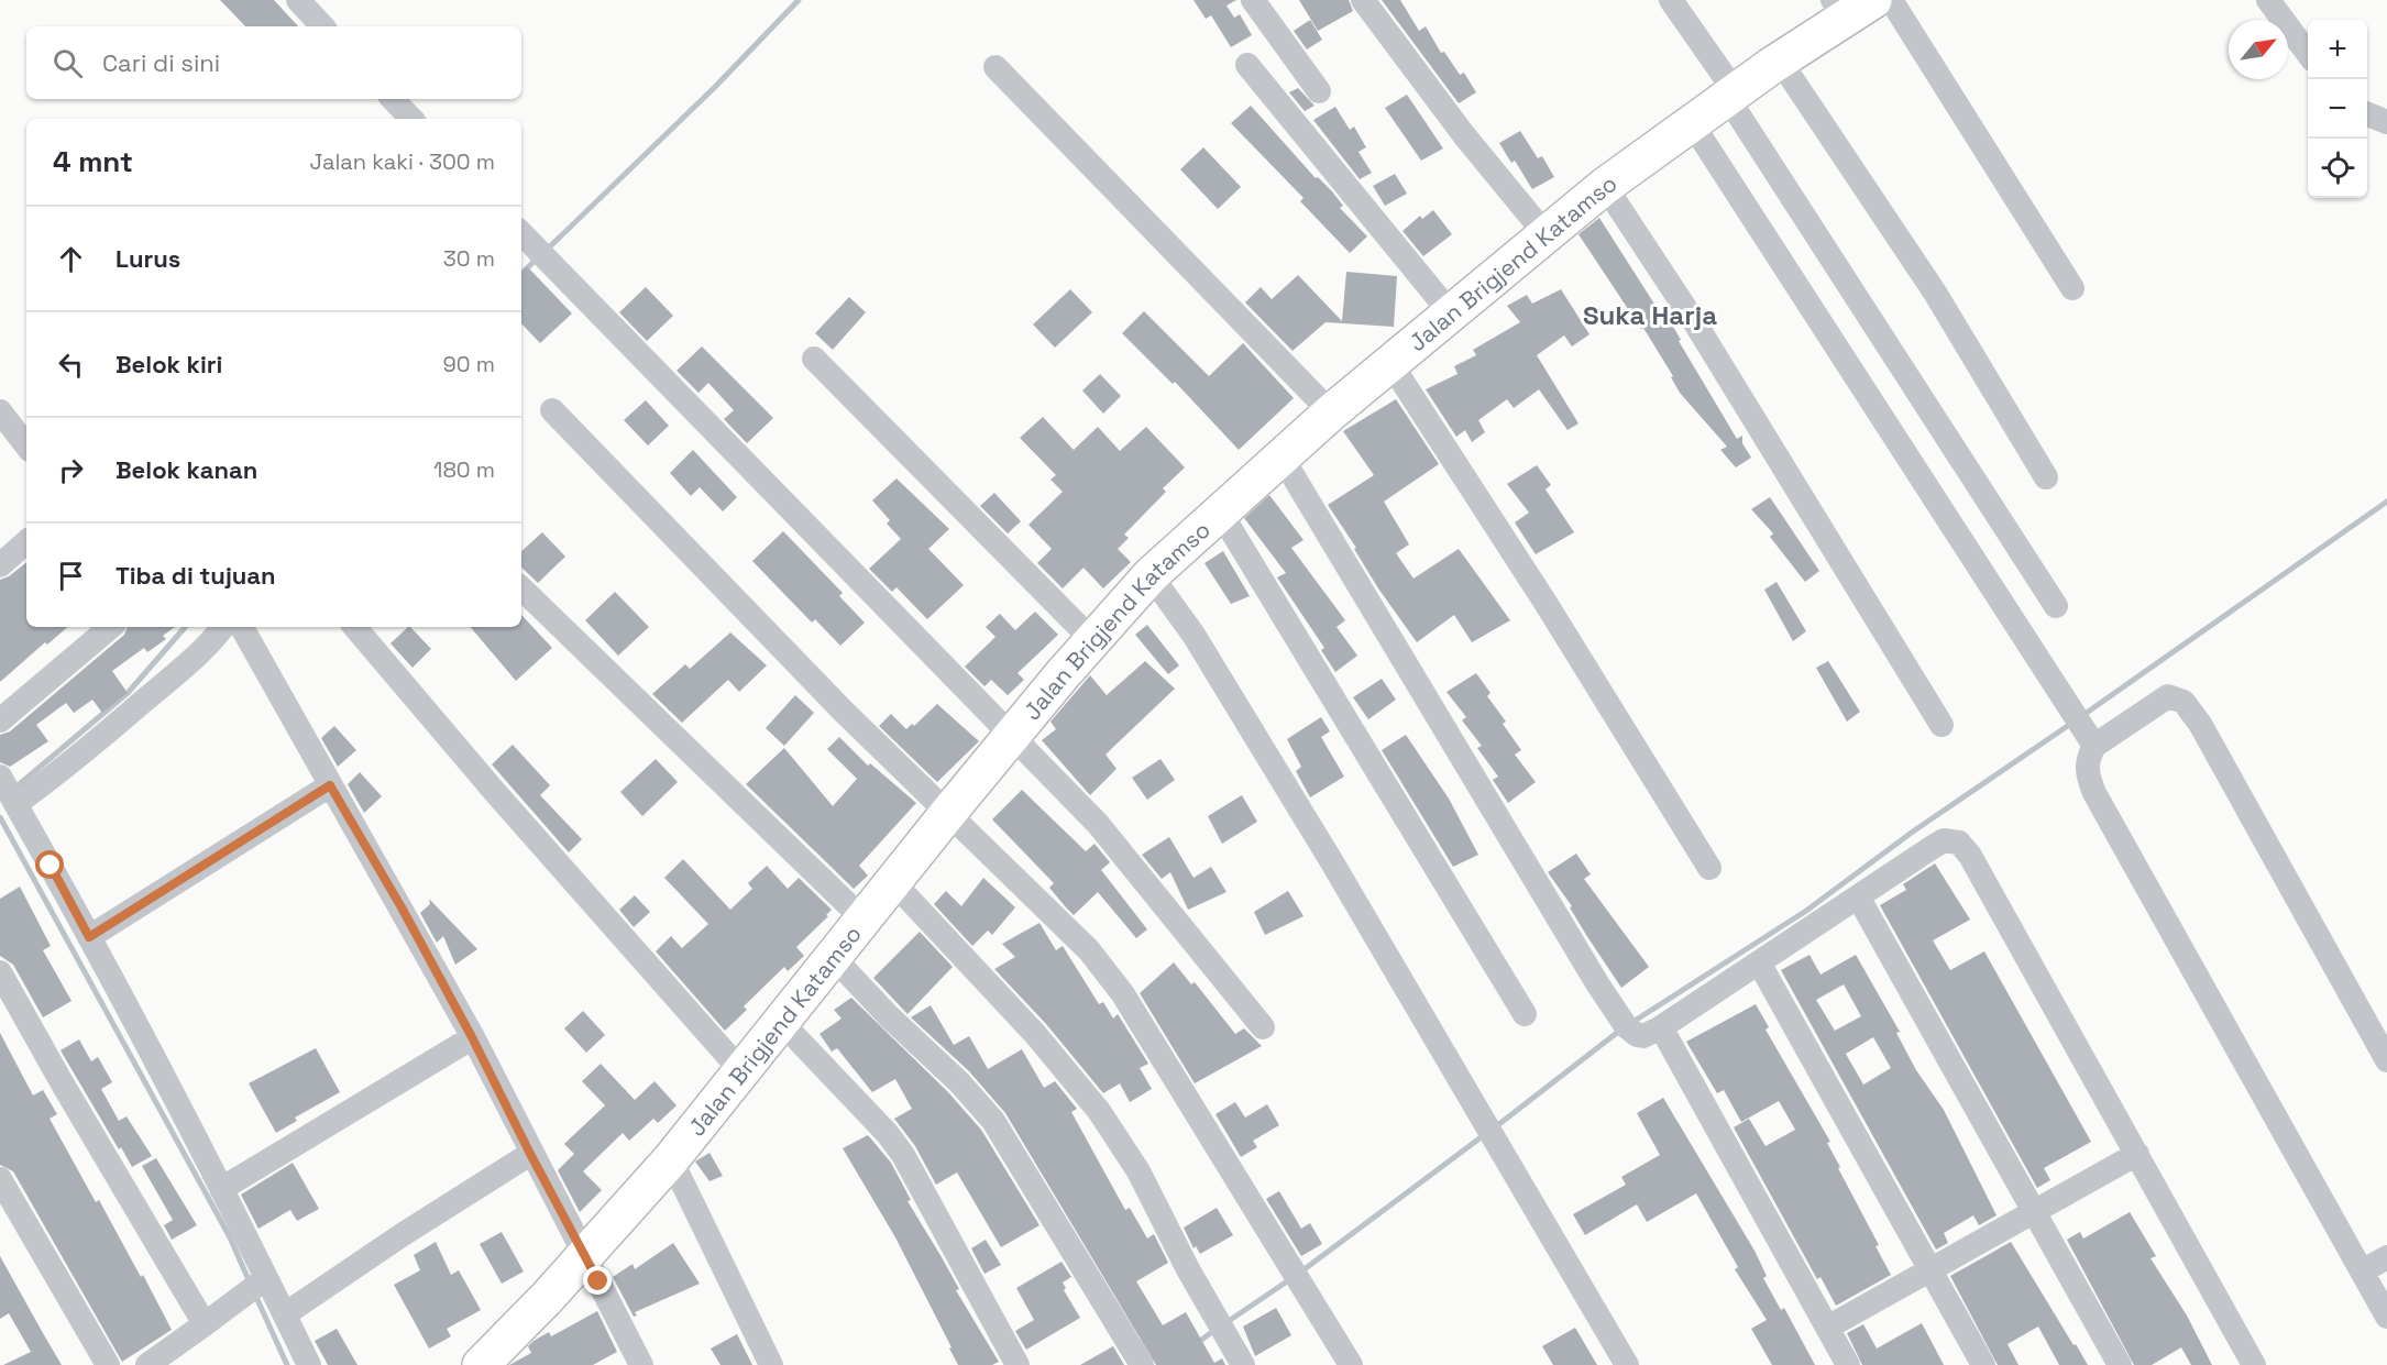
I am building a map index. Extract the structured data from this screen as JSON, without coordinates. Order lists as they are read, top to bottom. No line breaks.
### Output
{"streets":{"highway":["Jalan Brigjend Katamso"]},"districts":["Suka Harja"],"north":"top right","page":{"map_buttons":["+","−"],"search":"Cari di sini","heading":["4 mnt","Jalan kaki · 300 m"],"list":[["Lurus","30 m"],["Belok kiri","90 m"],["Belok kanan","180 m"],"Tiba di tujuan"]}}
